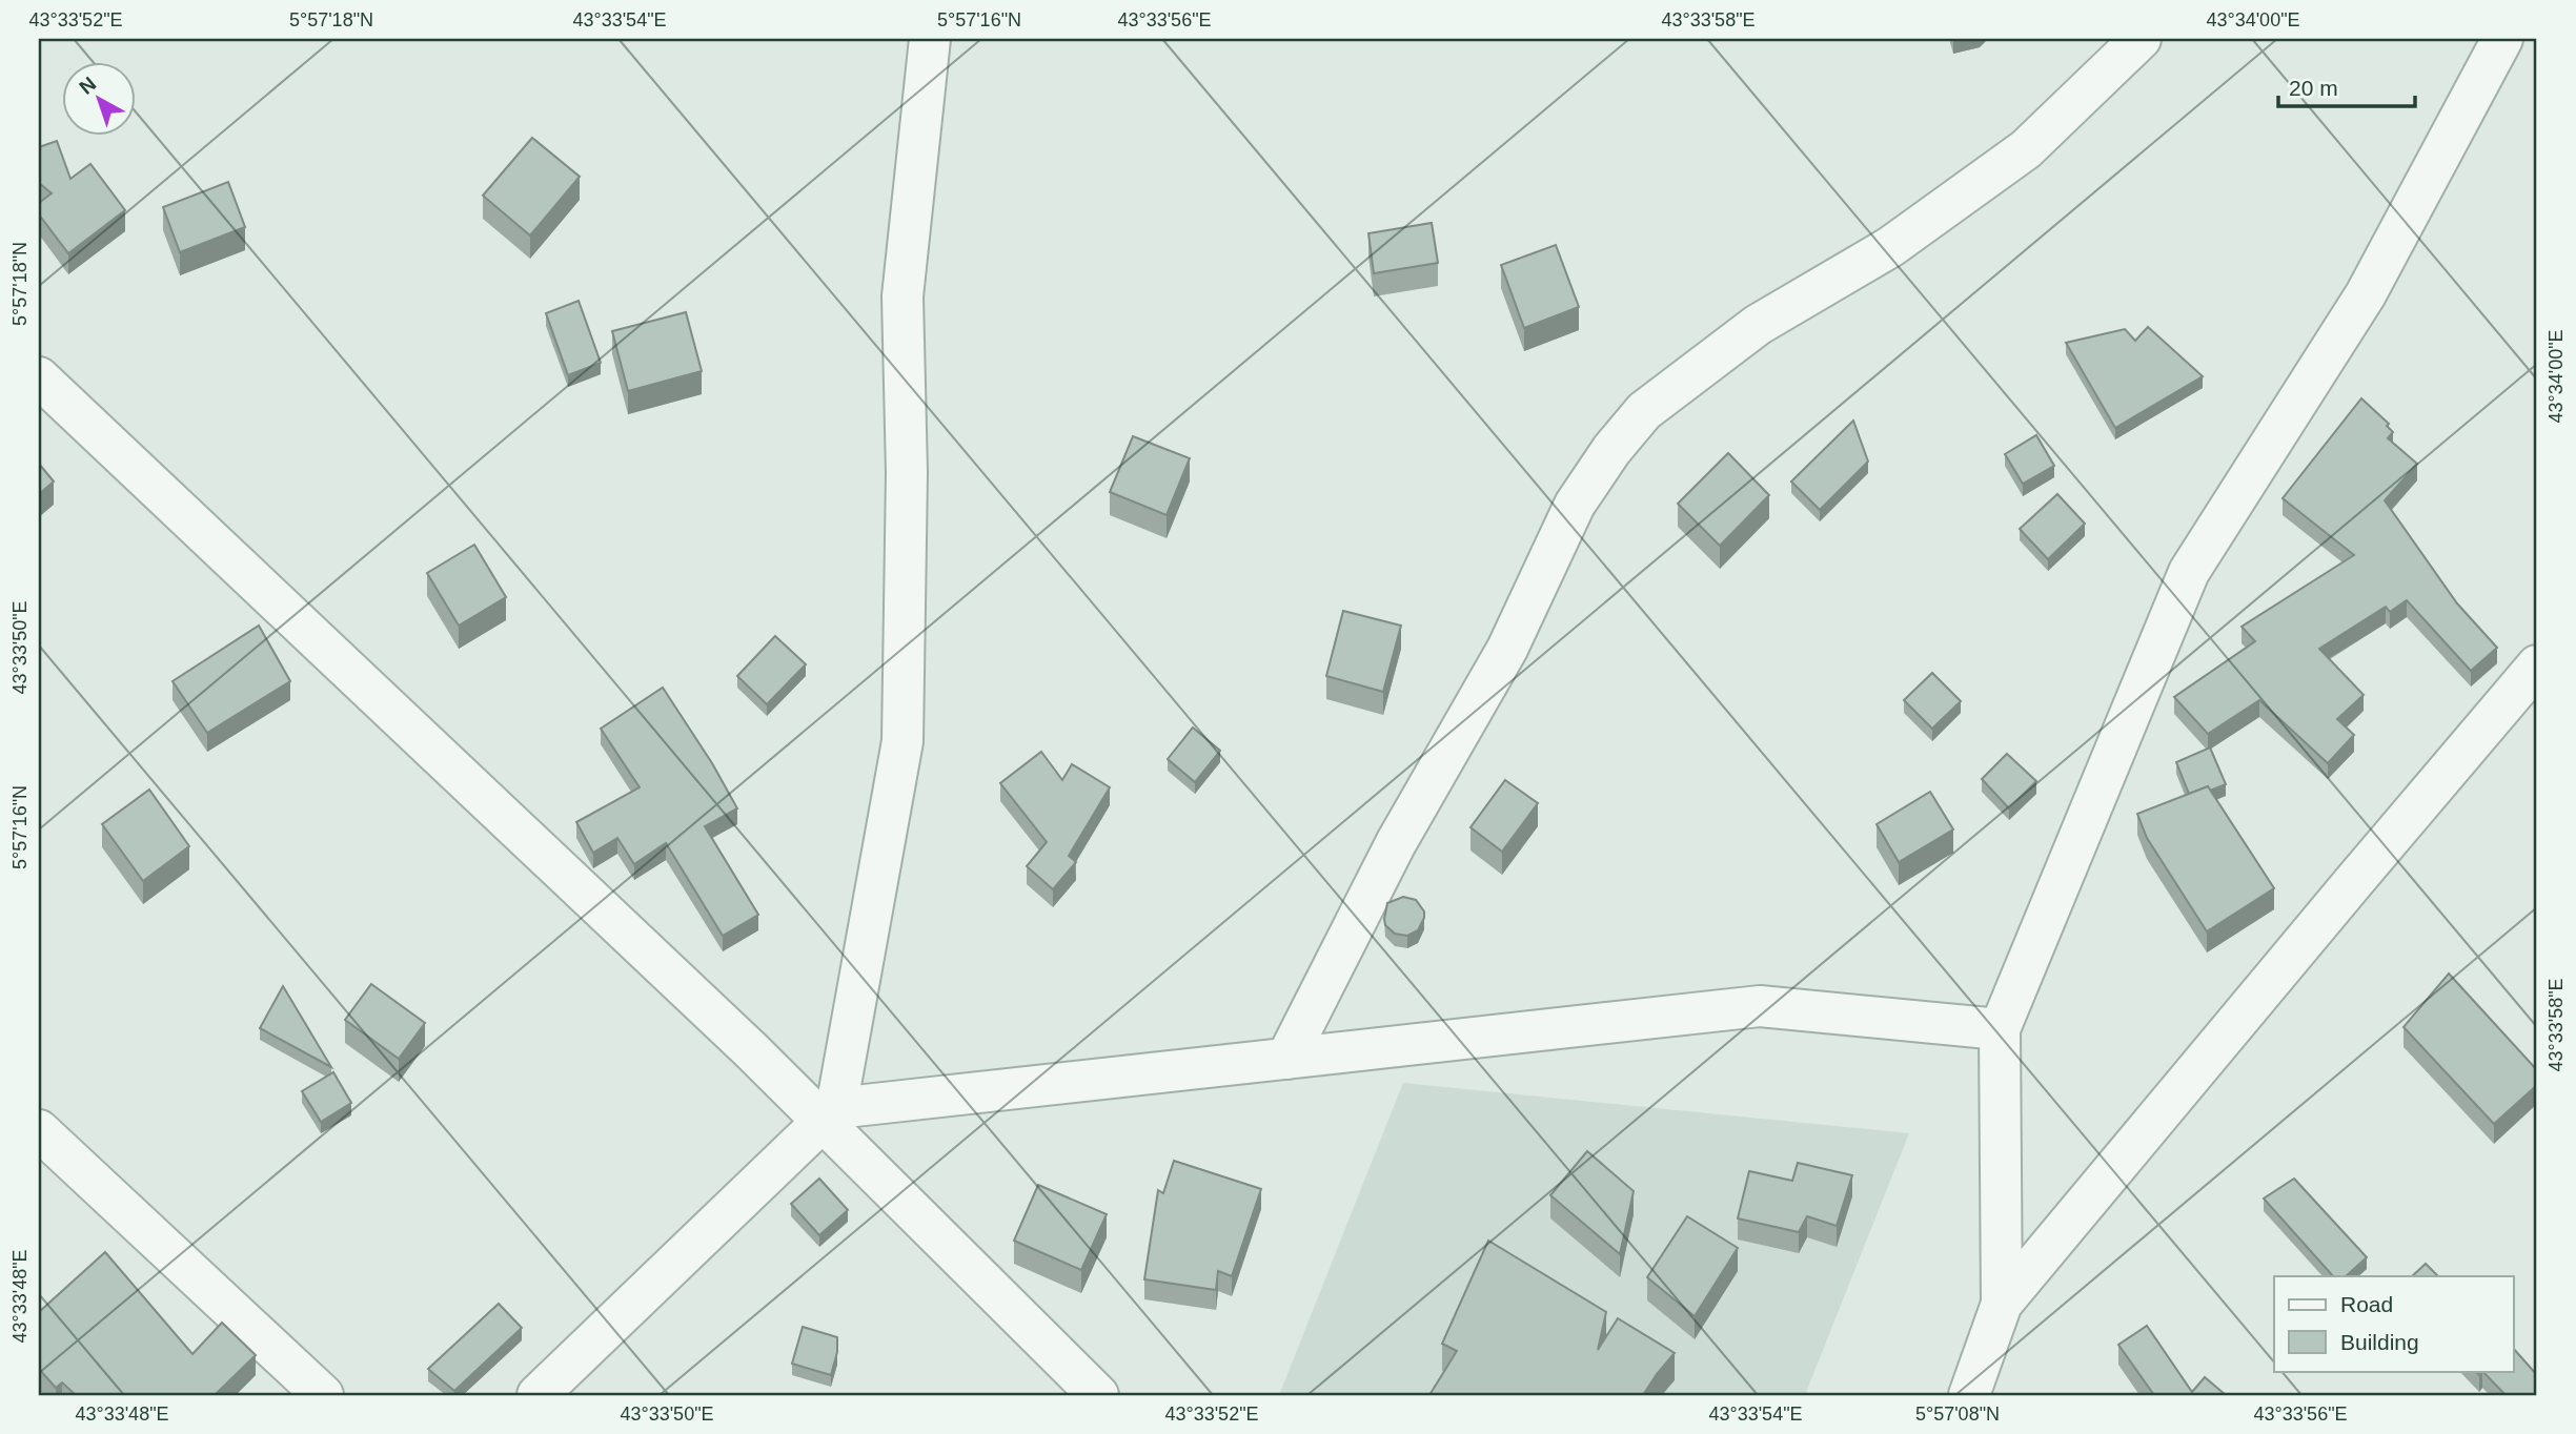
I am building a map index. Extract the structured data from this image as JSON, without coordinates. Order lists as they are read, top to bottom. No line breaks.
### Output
{"legend":["Road","Building"],"scale_bar":"20 m","north":"top left","coordinates":["43°33'52\"E","5°57'18\"N","43°33'54\"E","5°57'16\"N","43°33'56\"E","43°33'58\"E","43°34'00\"E","43°33'50\"E","43°33'48\"E","5°57'08\"N"]}
